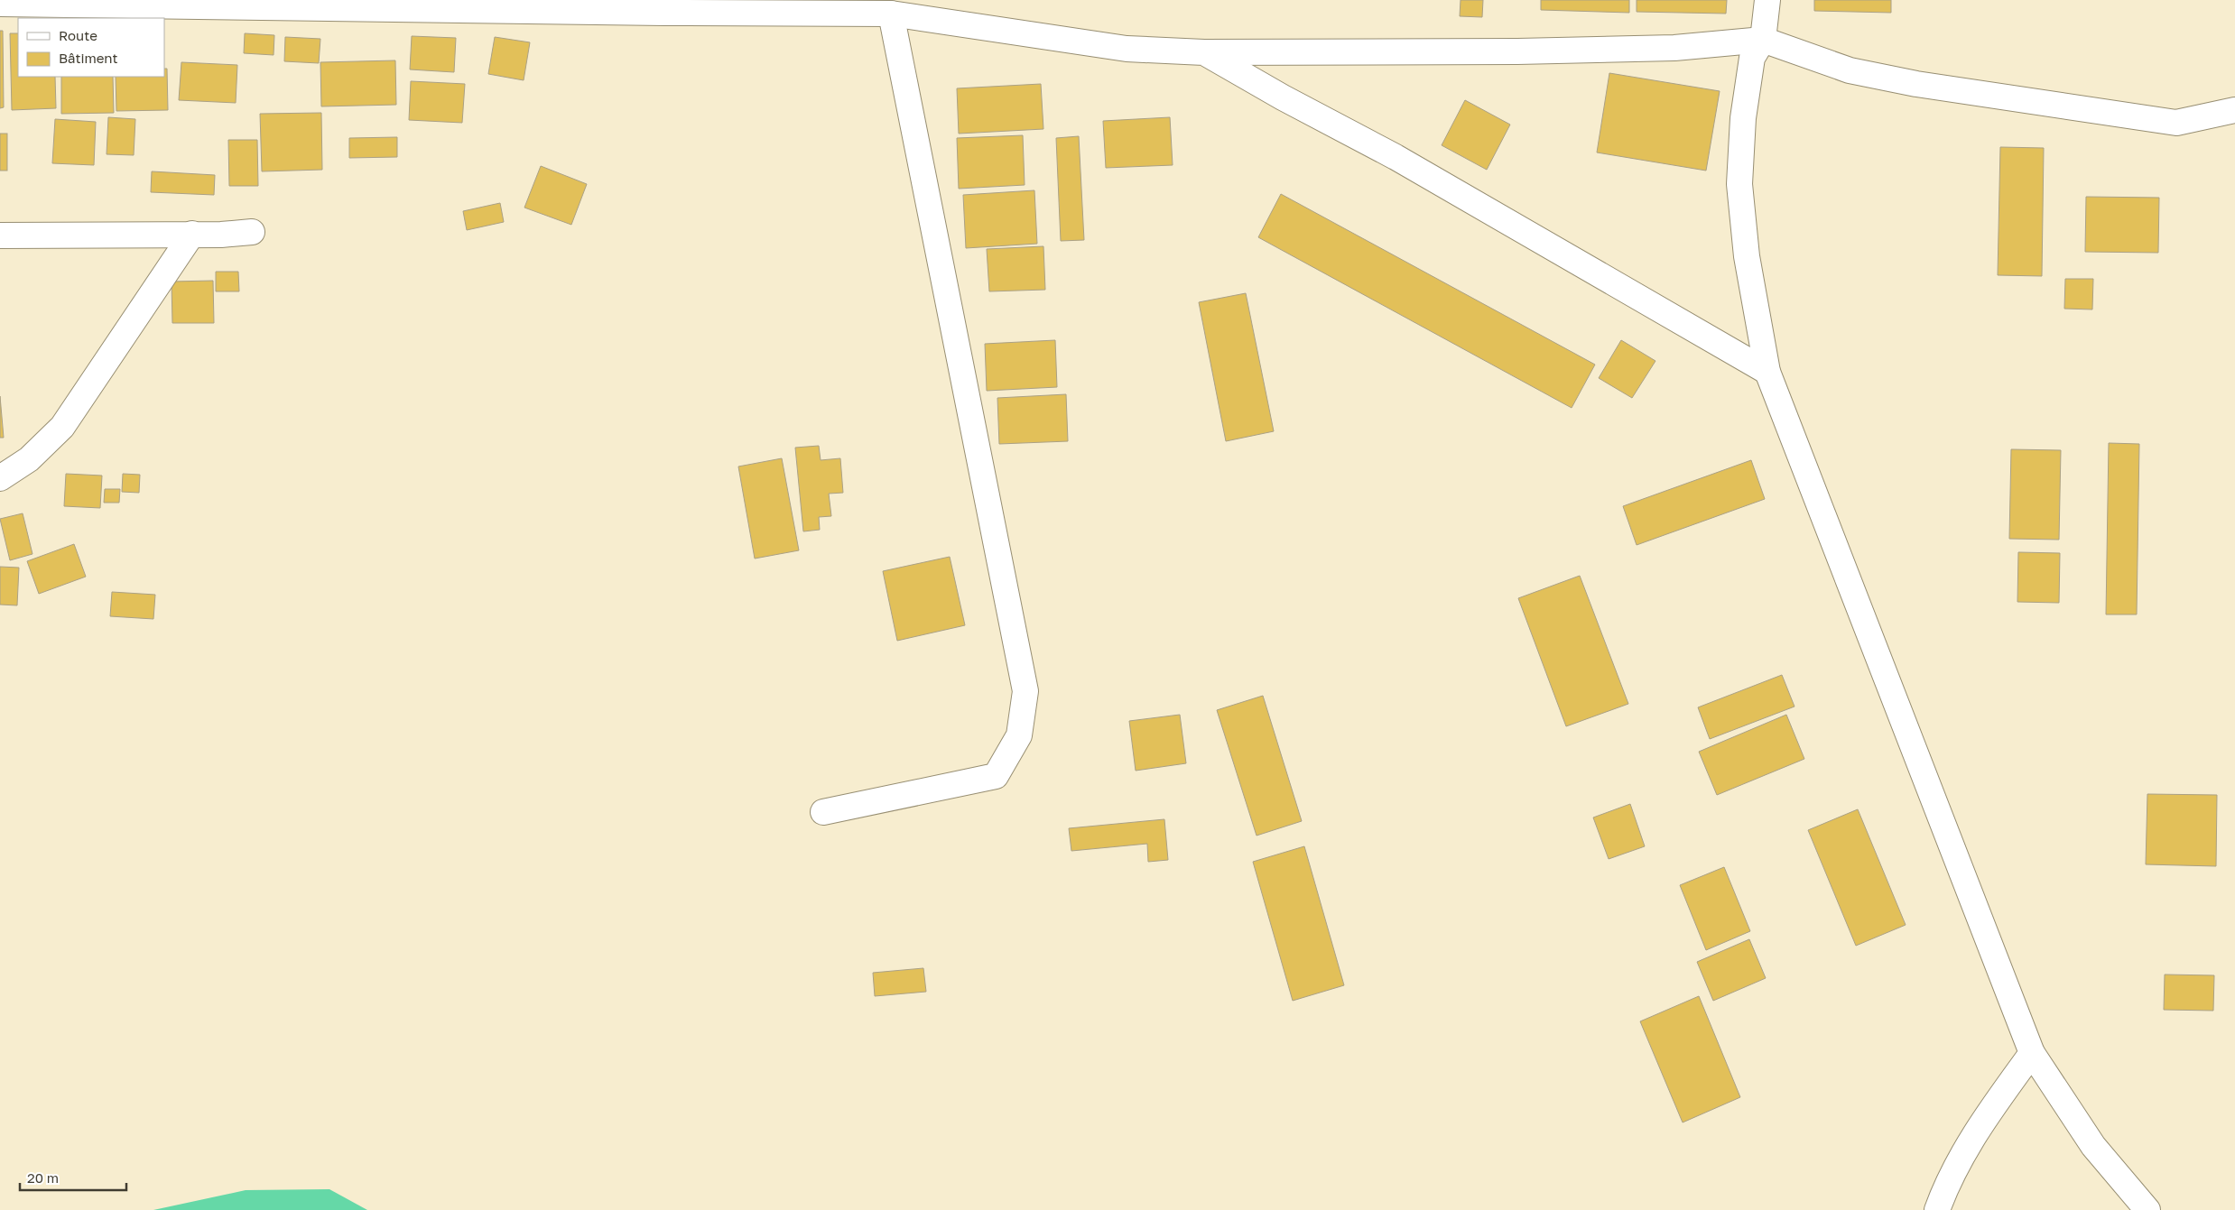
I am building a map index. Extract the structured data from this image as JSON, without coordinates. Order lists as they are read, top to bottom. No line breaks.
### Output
{"legend":["Route","Bâtiment"],"scale_bar":"20 m"}
